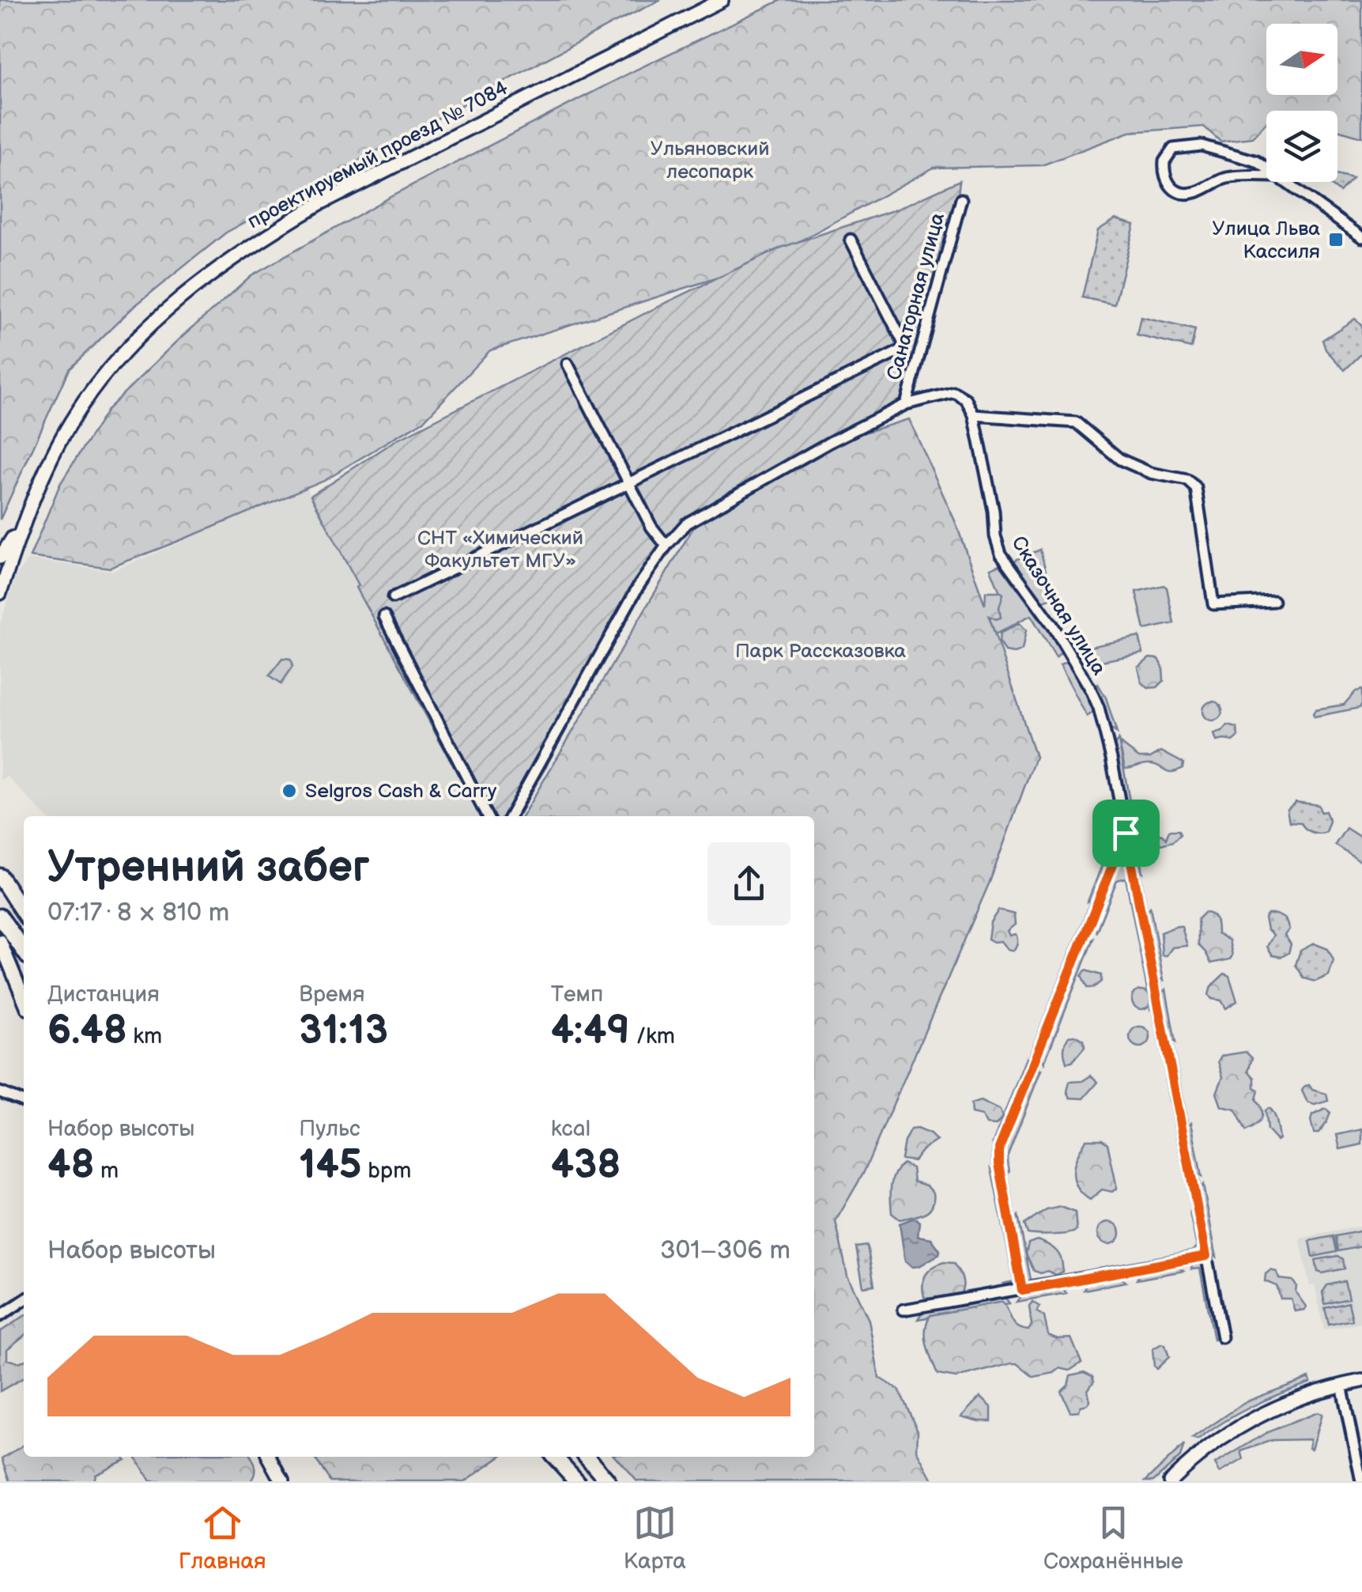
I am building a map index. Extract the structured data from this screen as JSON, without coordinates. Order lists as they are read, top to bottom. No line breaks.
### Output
{"streets":{"street":["проектируемый проезд № 7084","Санаторная улица","Сказочная улица"]},"parks":["Ульяновский лесопарк","СНТ «Химический Факультет МГУ»","Парк Рассказовка"],"places":{"transit":["Улица Льва Кассиля"],"other":["Selgros Cash & Carry"]},"north":"right","page":{"heading":["Утренний забег","07:17 · 8 × 810 m"],"stats":[["Дистанция","6.48 km"],["Время","31:13"],["Темп","4:49 /km"],["Набор высоты","48 m"],["Пульс","145 bpm"],["kcal","438"]],"chart":["Набор высоты","301–306 m"],"tabs":["Главная","Карта","Сохранённые"]}}
